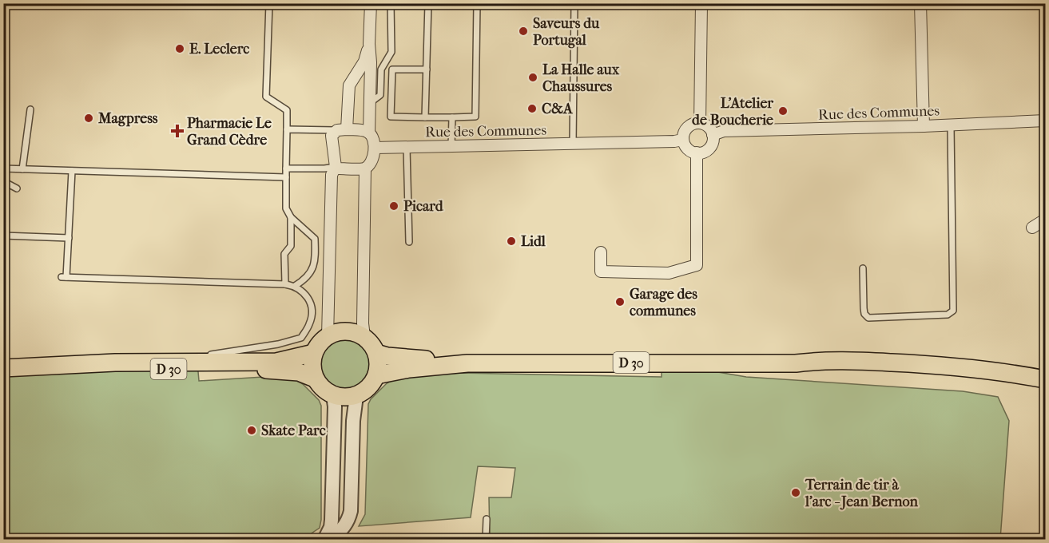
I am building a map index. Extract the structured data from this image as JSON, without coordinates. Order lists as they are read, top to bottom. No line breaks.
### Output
{"streets":{"main road":["D 30"],"street":["Rue des Communes"]},"places":{"other":["Saveurs du Portugal","E. Leclerc","La Halle aux Chaussures","C&A","L'Atelier de Boucherie","Magpress","Picard","Lidl","Garage des communes","Skate Parc","Terrain de tir à l'arc - Jean Bernon"],"health":["Pharmacie Le Grand Cèdre"]}}
